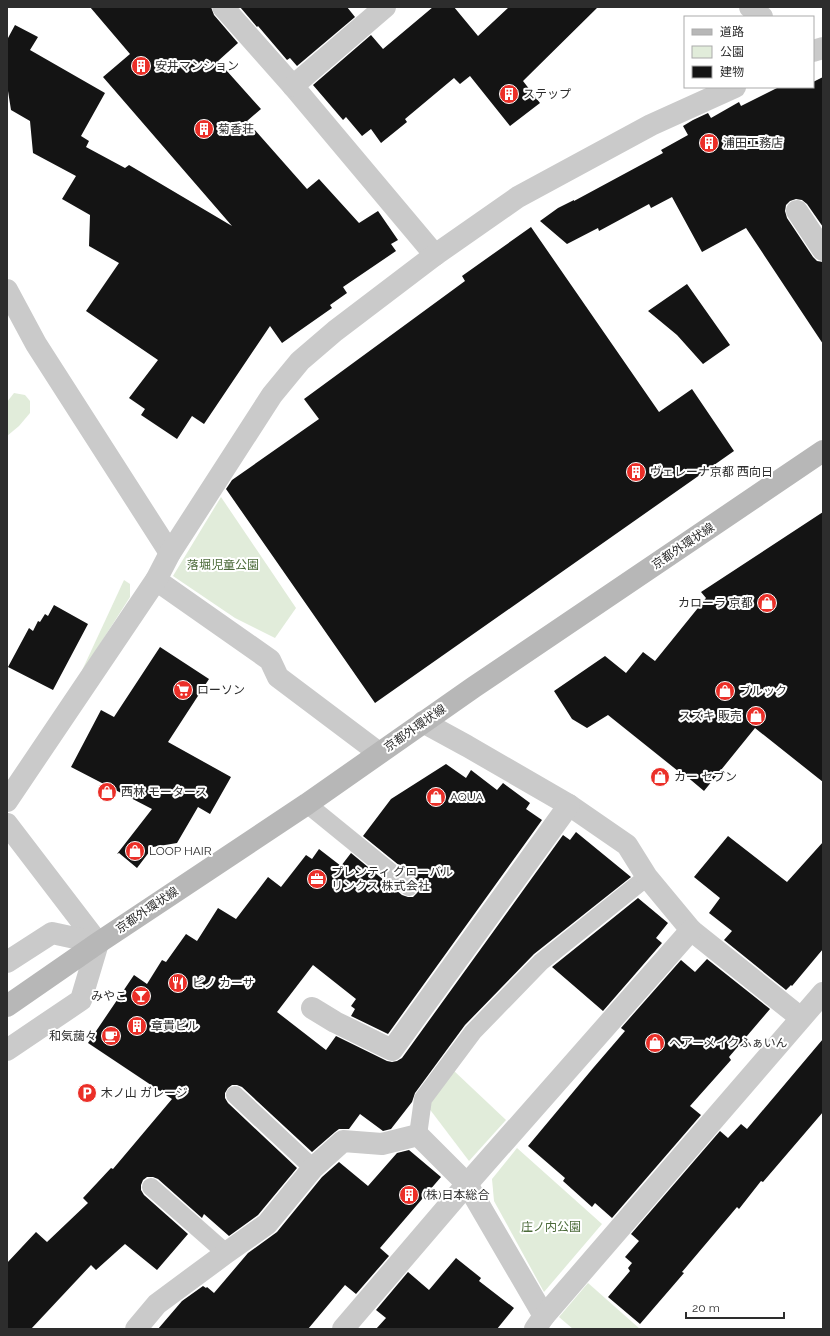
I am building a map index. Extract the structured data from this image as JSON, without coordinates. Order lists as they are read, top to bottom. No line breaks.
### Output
{"streets":{"main road":["京都外環状線"]},"parks":["落堀児童公園","庄ノ内公園"],"places":{"building":["安井マンション","ステップ","菊香荘","浦田工務店","ヴェレーナ京都 西向日","章貴ビル","(株)日本総合"],"shop":["カローラ 京都","ブルック","スズキ 販売","カー セブン","西林 モータース","AQUA","LOOP HAIR","ヘアーメイクふぁいん"],"supermarket":["ローソン"],"office":["プレンティ グローバル リンクス 株式会社"],"restaurant":["ピノ カーサ"],"bar":["みやこ"],"cafe":["和気藹々"],"parking":["木ノ山 ガレージ"]},"legend":["道路","公園","建物"],"scale_bar":"20 m"}
